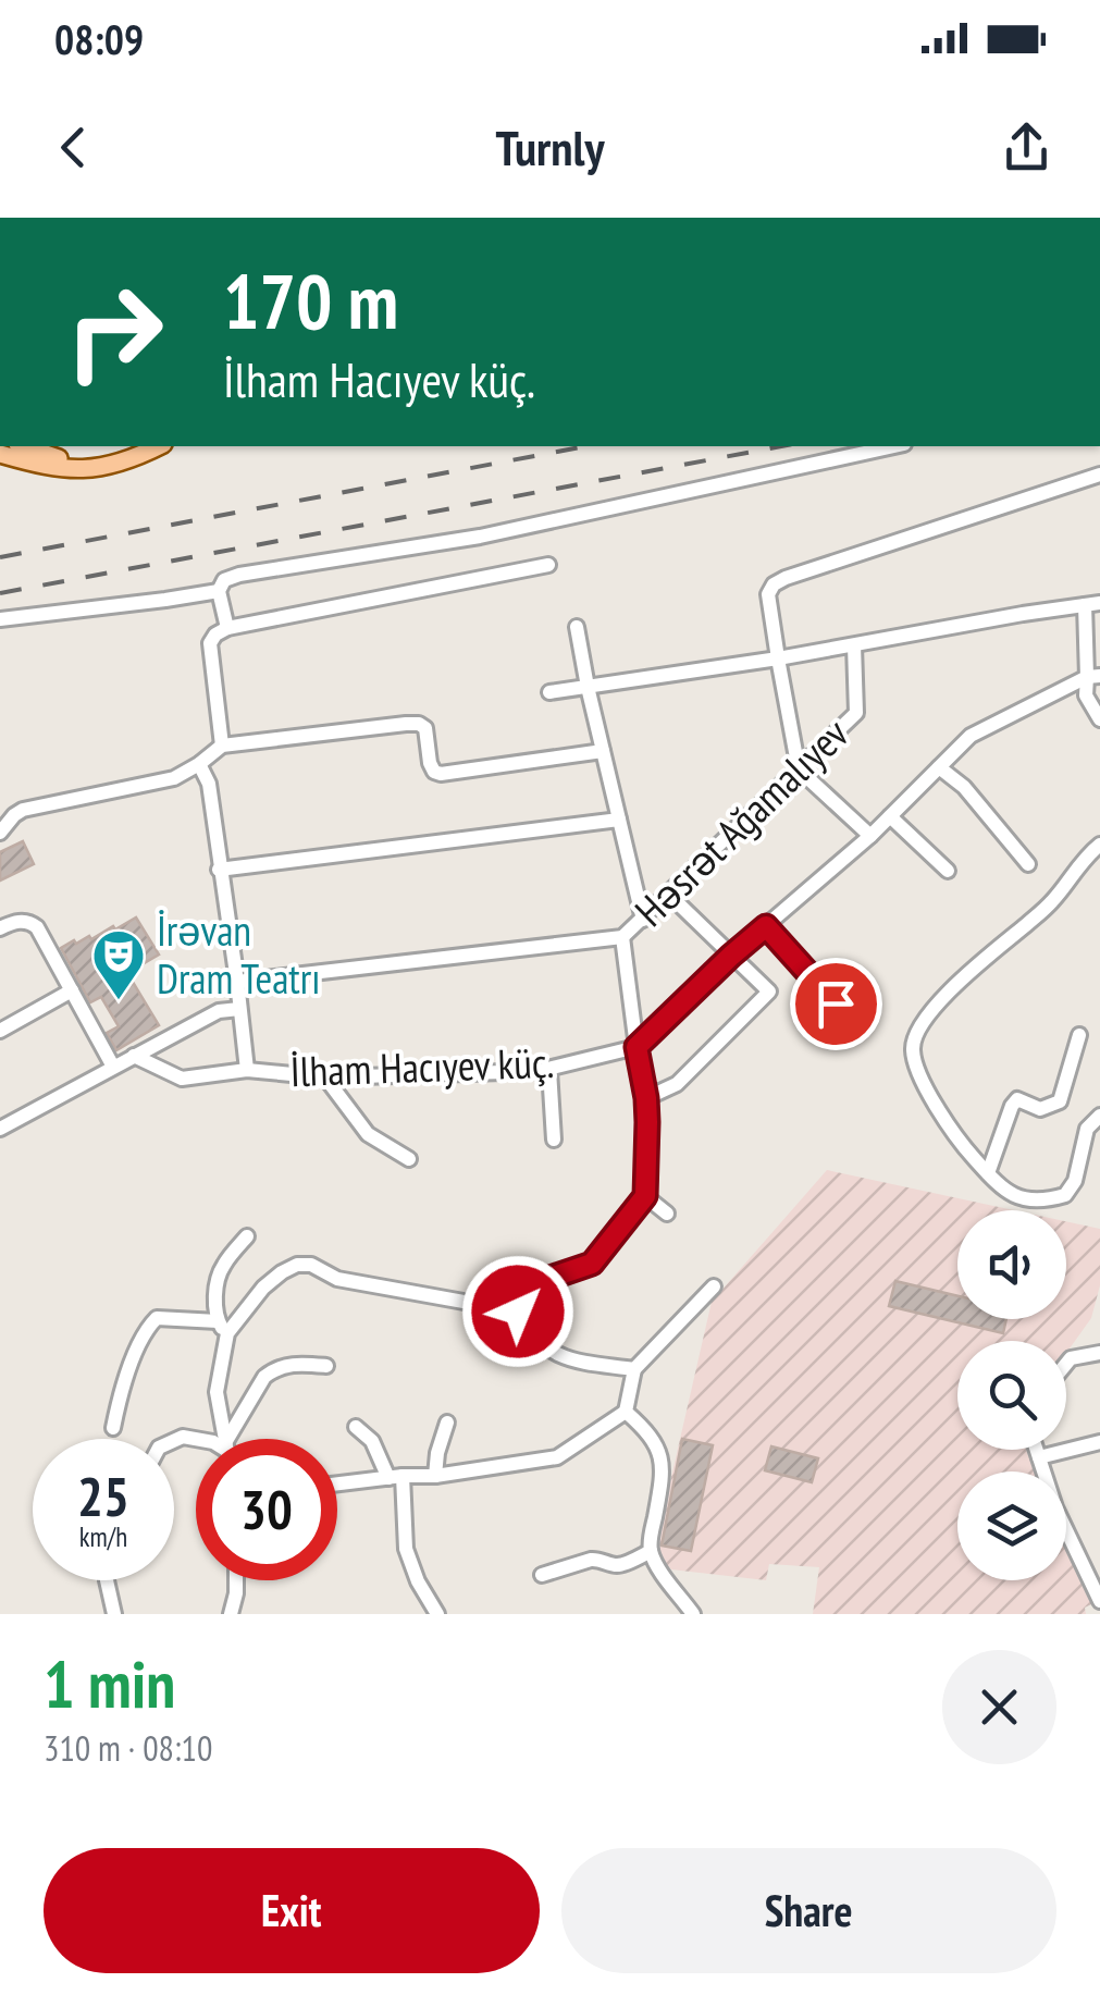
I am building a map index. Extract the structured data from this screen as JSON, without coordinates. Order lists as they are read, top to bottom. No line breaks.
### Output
{"streets":{"street":["Həsrət Ağamalıyev","İlham Hacıyev küç."]},"places":{"theatre":["İrəvan Dram Teatrı"]},"page":{"status":"08:09","header":"Turnly","turn":["170 m","İlham Hacıyev küç."],"speed":"25 km/h","limit":"30","heading":["1 min","310 m · 08:10"],"buttons":["Exit","Share"]}}
